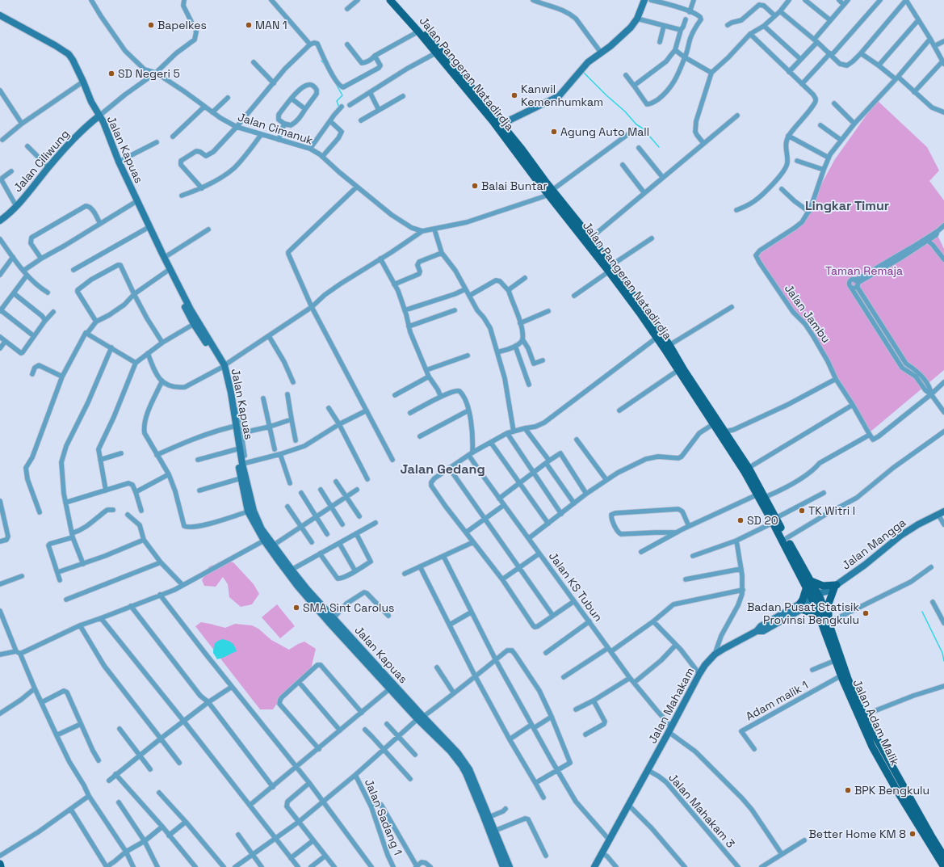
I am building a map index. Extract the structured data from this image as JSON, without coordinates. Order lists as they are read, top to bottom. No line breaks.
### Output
{"streets":{"main road":["Jalan Pangeran Natadirdja","Jalan Adam Malik"],"street":["Jalan Cimanuk","Jalan Kapuas","Jalan Ciliwung","Jalan Jambu","Jalan Mangga","Jalan KS Tubun","Adam malik 1","Jalan Mahakam","Jalan Mahakam 3","Jalan Sadang 1"]},"crossings":[["Jalan Pangeran Natadirdja","Jalan Cimanuk"],["Jalan Pangeran Natadirdja","Jalan Mangga"],["Jalan Pangeran Natadirdja","Jalan Adam Malik"],["Jalan Kapuas","Jalan Ciliwung"],["Jalan Mangga","Jalan Mahakam"],["Jalan Mangga","Jalan Adam Malik"],["Jalan KS Tubun","Jalan Mahakam"],["Adam malik 1","Jalan Adam Malik"],["Jalan Mahakam","Jalan Mahakam 3"]],"districts":["Lingkar Timur","Jalan Gedang"],"parks":["Taman Remaja"],"places":["Bapelkes","MAN 1","SD Negeri 5","Kanwil Kemenhumkam","Agung Auto Mall","Balai Buntar","TK Witri I","SD 20","SMA Sint Carolus","Badan Pusat Statisik Provinsi Bengkulu","BPK Bengkulu","Better Home KM 8"]}
